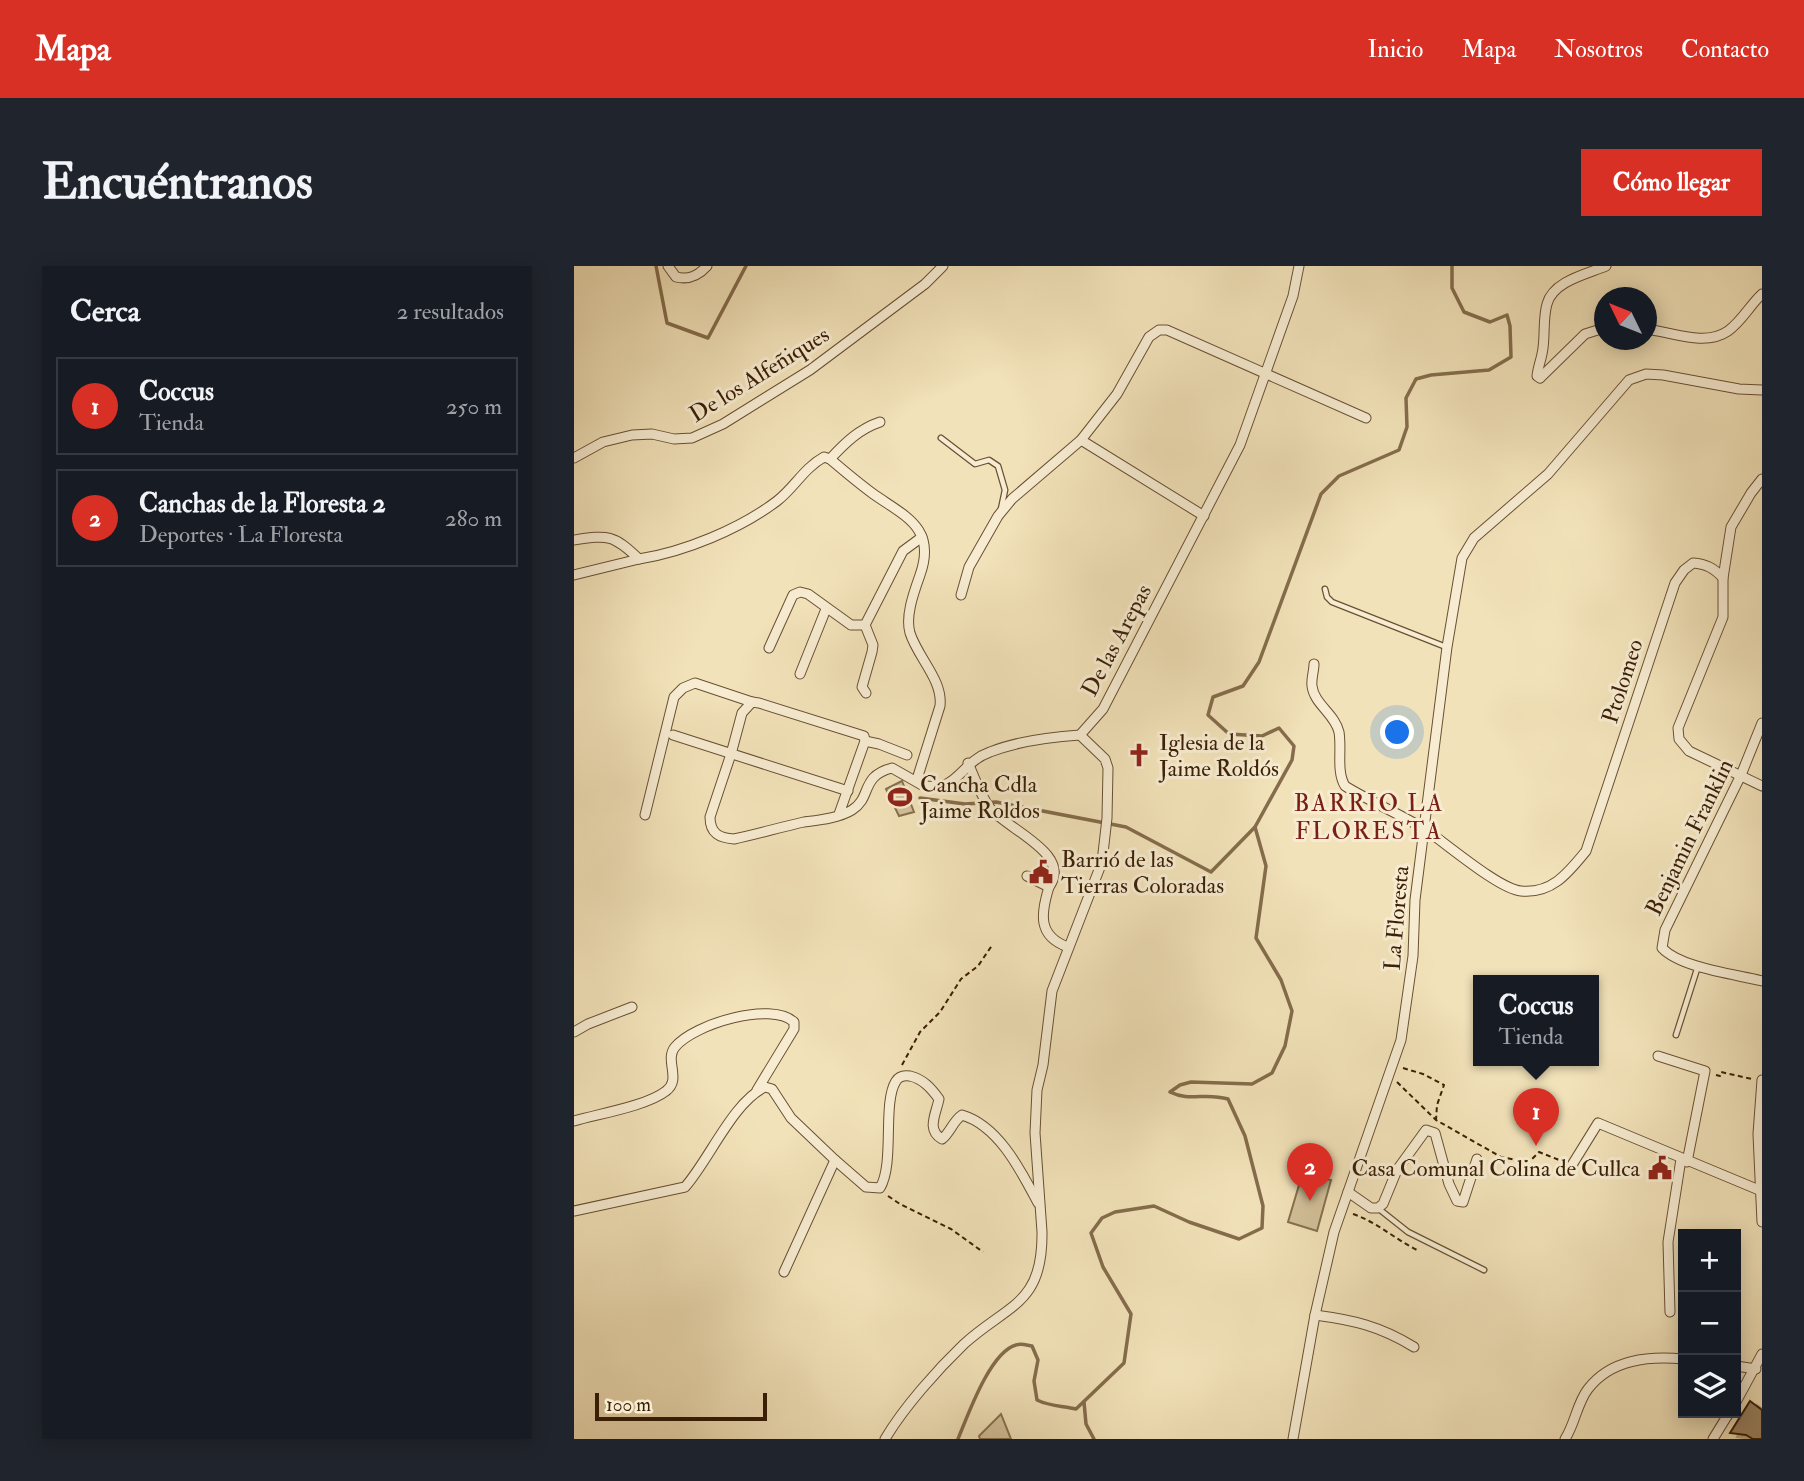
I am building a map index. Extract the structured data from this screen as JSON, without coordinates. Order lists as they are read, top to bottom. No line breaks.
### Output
{"streets":{"street":["De los Alfeñiques","De las Arepas","Ptolomeo","Benjamin Franklin","La Floresta"]},"crossings":[["Ptolomeo","La Floresta"]],"districts":["BARRIO LA FLORESTA"],"places":{"church":["Iglesia de la Jaime Roldós"],"sports":["Cancha Cdla Jaime Roldos"],"public building":["Barrió de las Tierras Coloradas","Casa Comunal Colina de Cullca"]},"scale_bar":"100 m","north":"top left","page":{"header":"Mapa","nav":["Inicio","Mapa","Nosotros","Contacto"],"buttons":"Cómo llegar","title":"Encuéntranos","heading":["Cerca","2 resultados"],"list":[{"mark":"1","name":"Coccus","note":"Tienda","value":"250 m"},{"mark":"2","name":"Canchas de la Floresta 2","note":"Deportes · La Floresta","value":"280 m"}],"popup":["Coccus","Tienda"],"pins":["1","2"],"map_buttons":["+","−"],"scale":"100 m"}}
